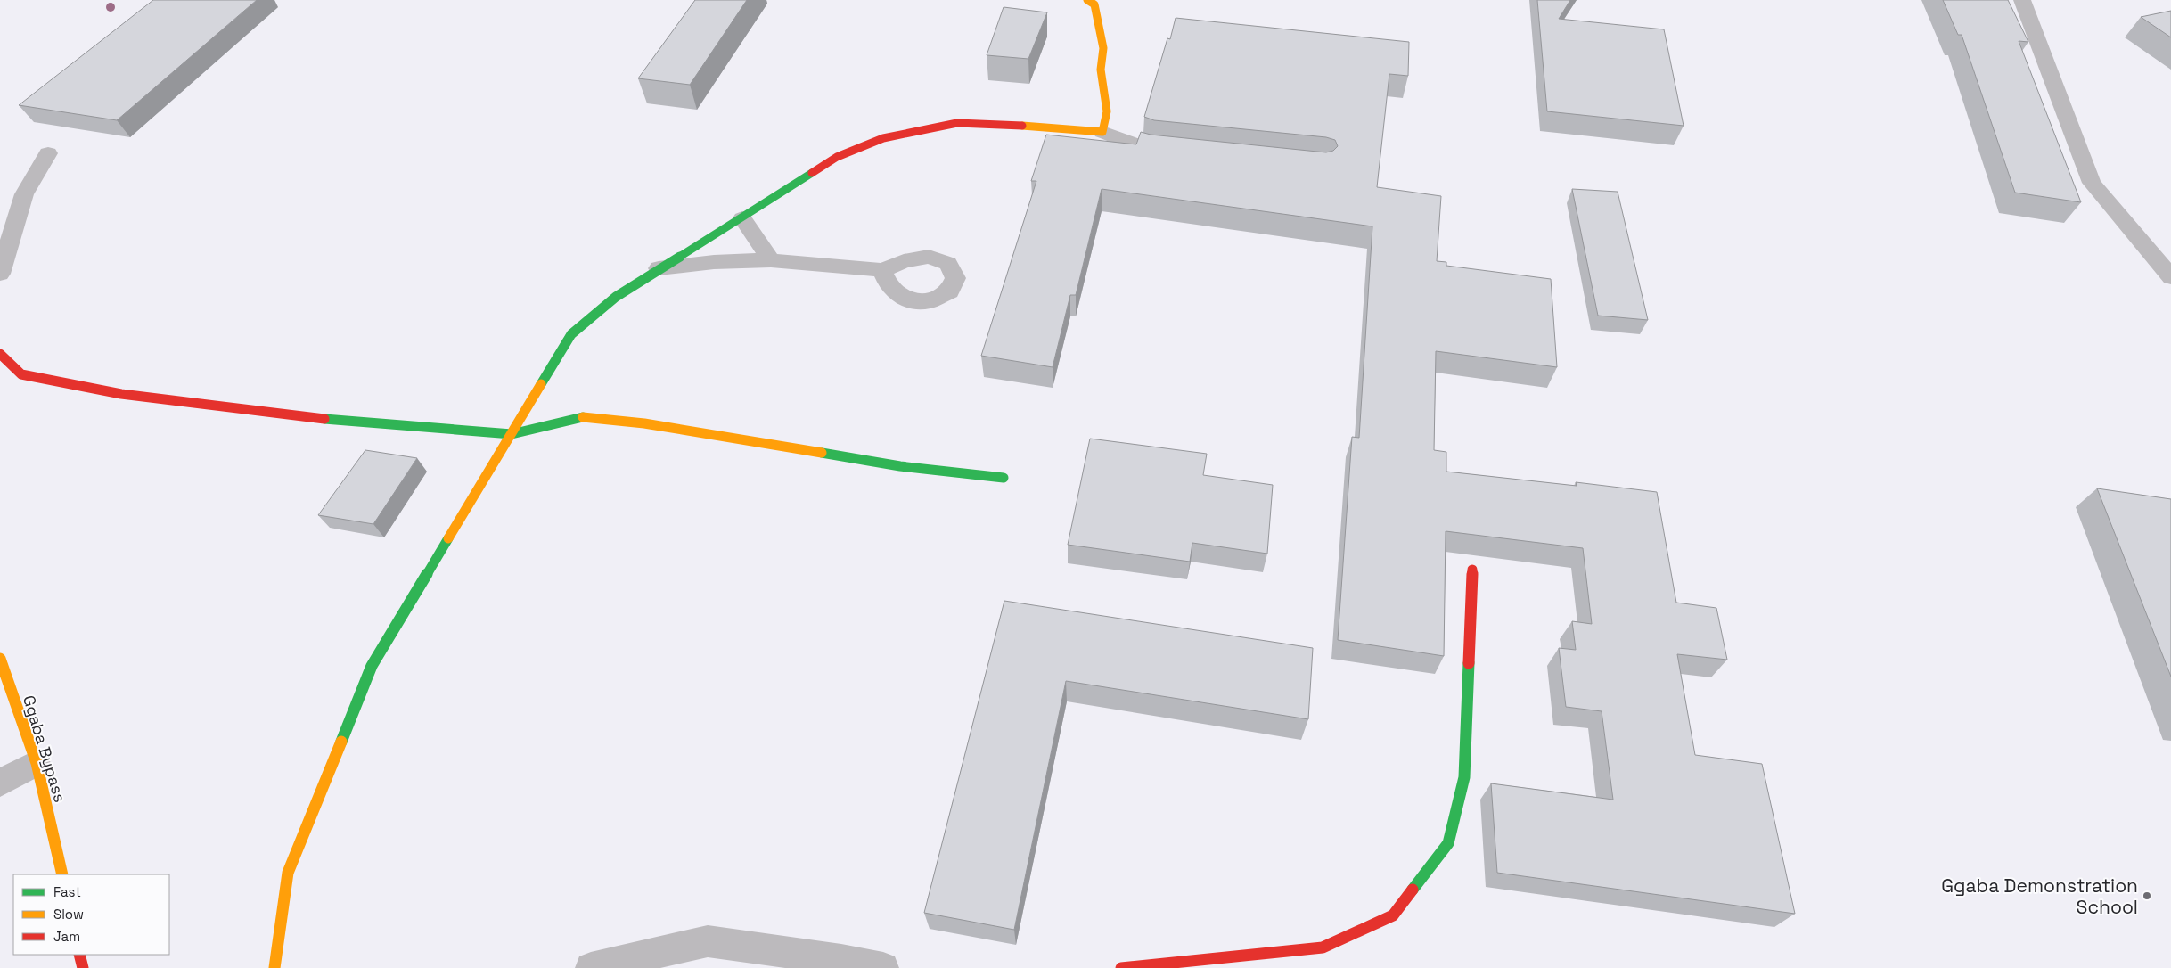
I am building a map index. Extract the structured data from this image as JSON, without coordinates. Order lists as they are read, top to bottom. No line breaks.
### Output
{"streets":{"street":["Ggaba Bypass"]},"places":["Ggaba Demonstration School"],"legend":["Fast","Slow","Jam"]}
